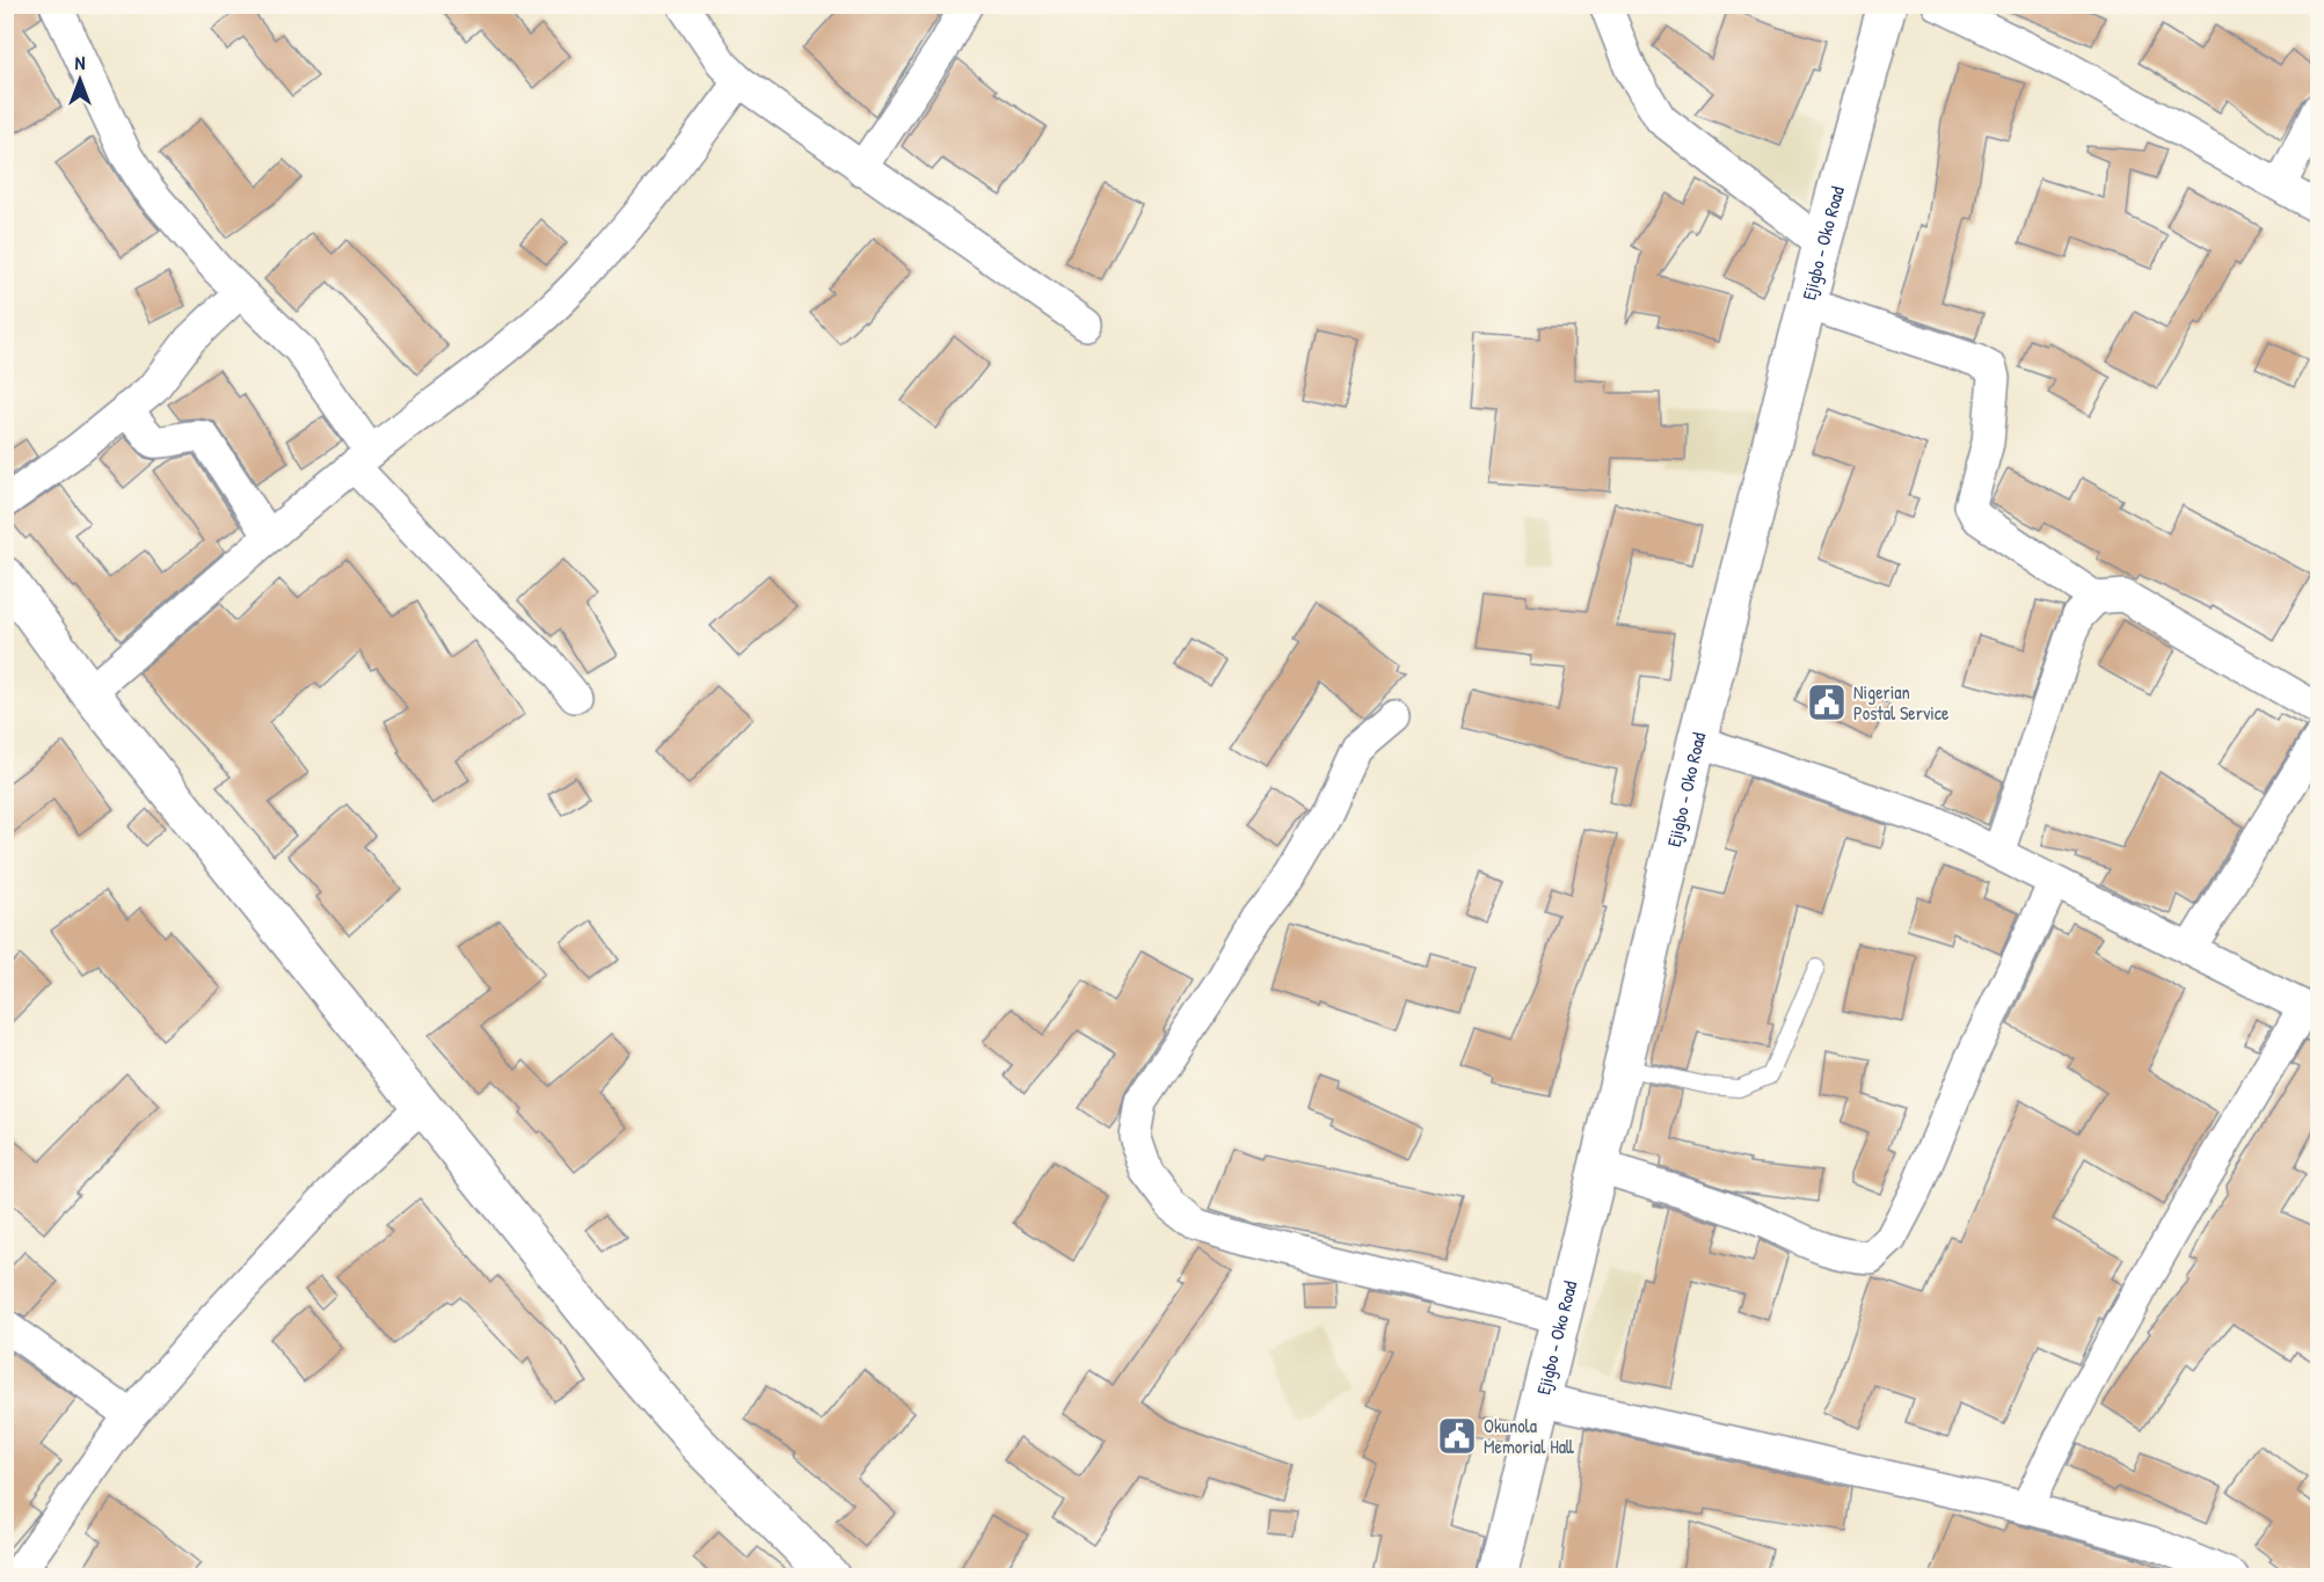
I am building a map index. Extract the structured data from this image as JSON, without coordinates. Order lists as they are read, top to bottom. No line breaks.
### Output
{"streets":{"main road":["Ejigbo - Oko Road"]},"places":{"public building":["Nigerian Postal Service","Okunola Memorial Hall"]},"north":"top"}
